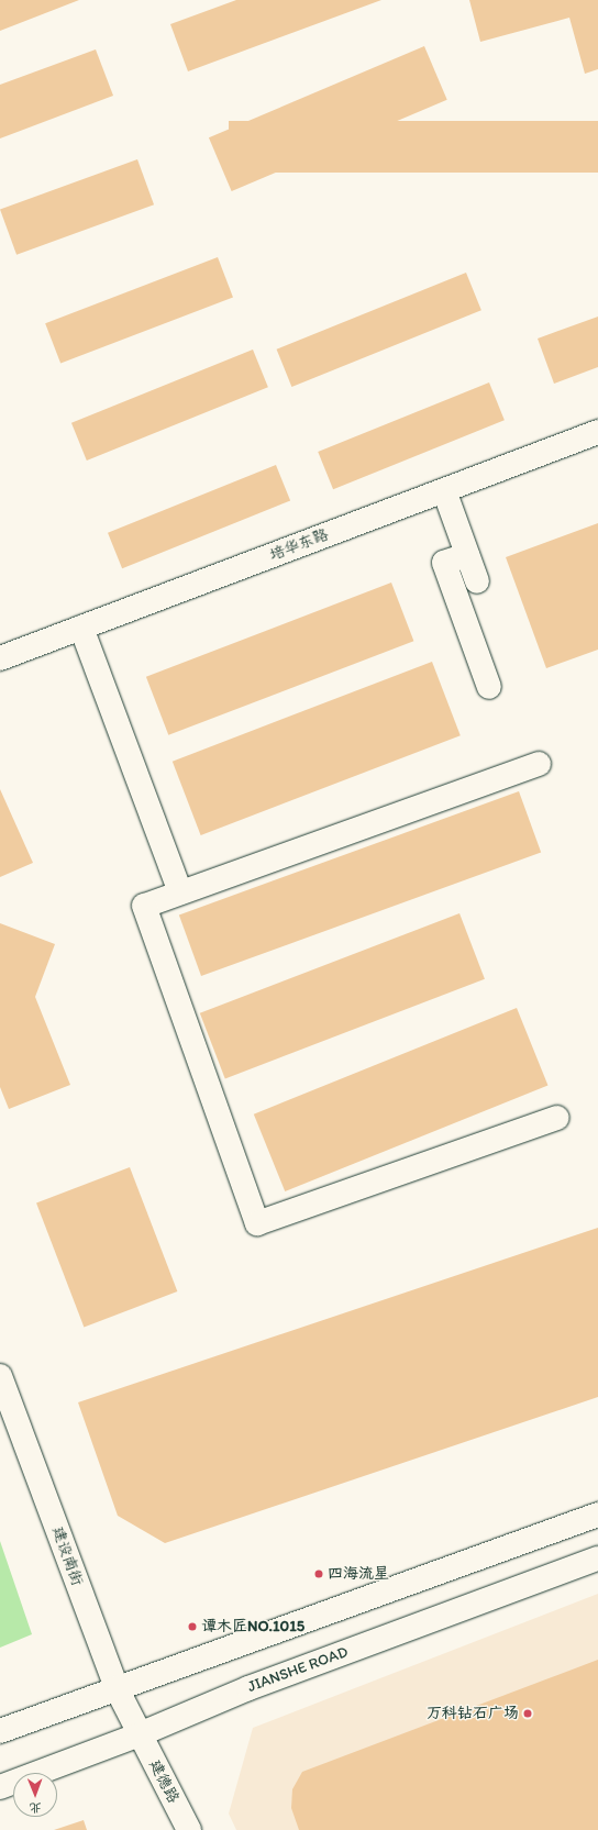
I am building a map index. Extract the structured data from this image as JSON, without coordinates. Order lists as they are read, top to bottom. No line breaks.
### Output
{"streets":{"street":["培华东路","建设南街","JIANSHE ROAD","建德路"]},"crossings":[["建设南街","JIANSHE ROAD"],["建设南街","建德路"],["JIANSHE ROAD","建德路"]],"places":["四海流星","谭木匠NO.1015","万科钻石广场"],"north":"bottom"}
